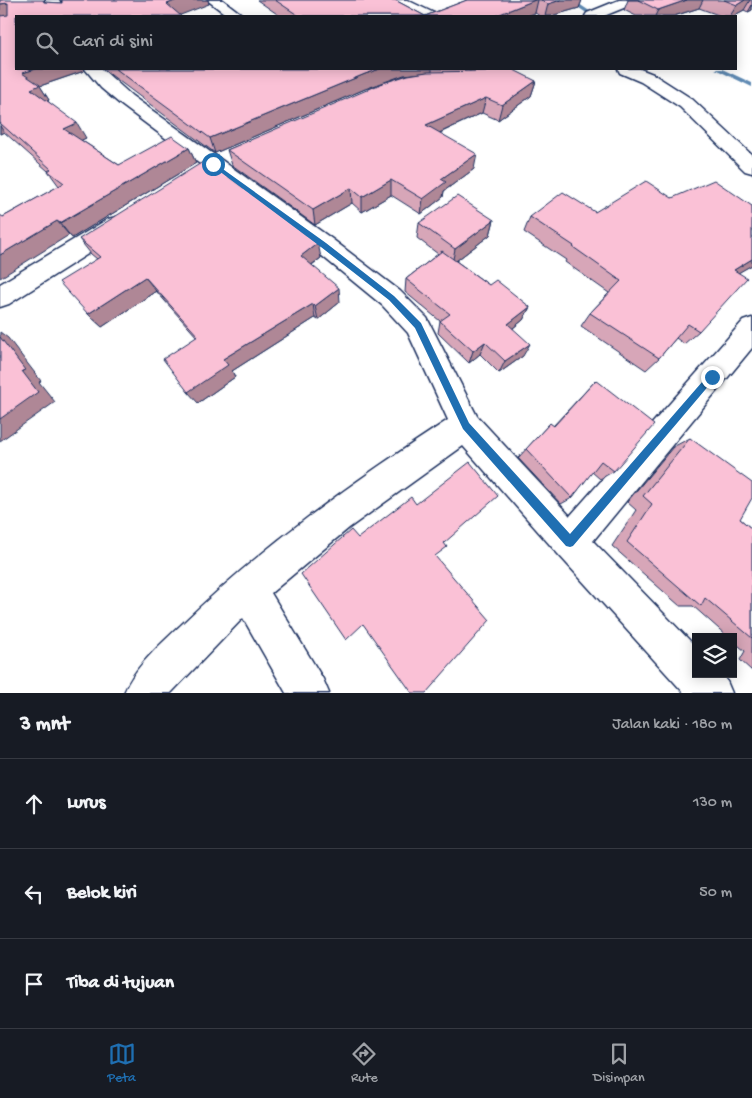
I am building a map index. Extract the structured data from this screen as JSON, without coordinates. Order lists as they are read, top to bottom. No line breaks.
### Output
{"page":{"search":"Cari di sini","heading":["3 mnt","Jalan kaki · 180 m"],"list":[["Lurus","130 m"],["Belok kiri","50 m"],"Tiba di tujuan"],"nav":["Peta","Rute","Disimpan"]}}
